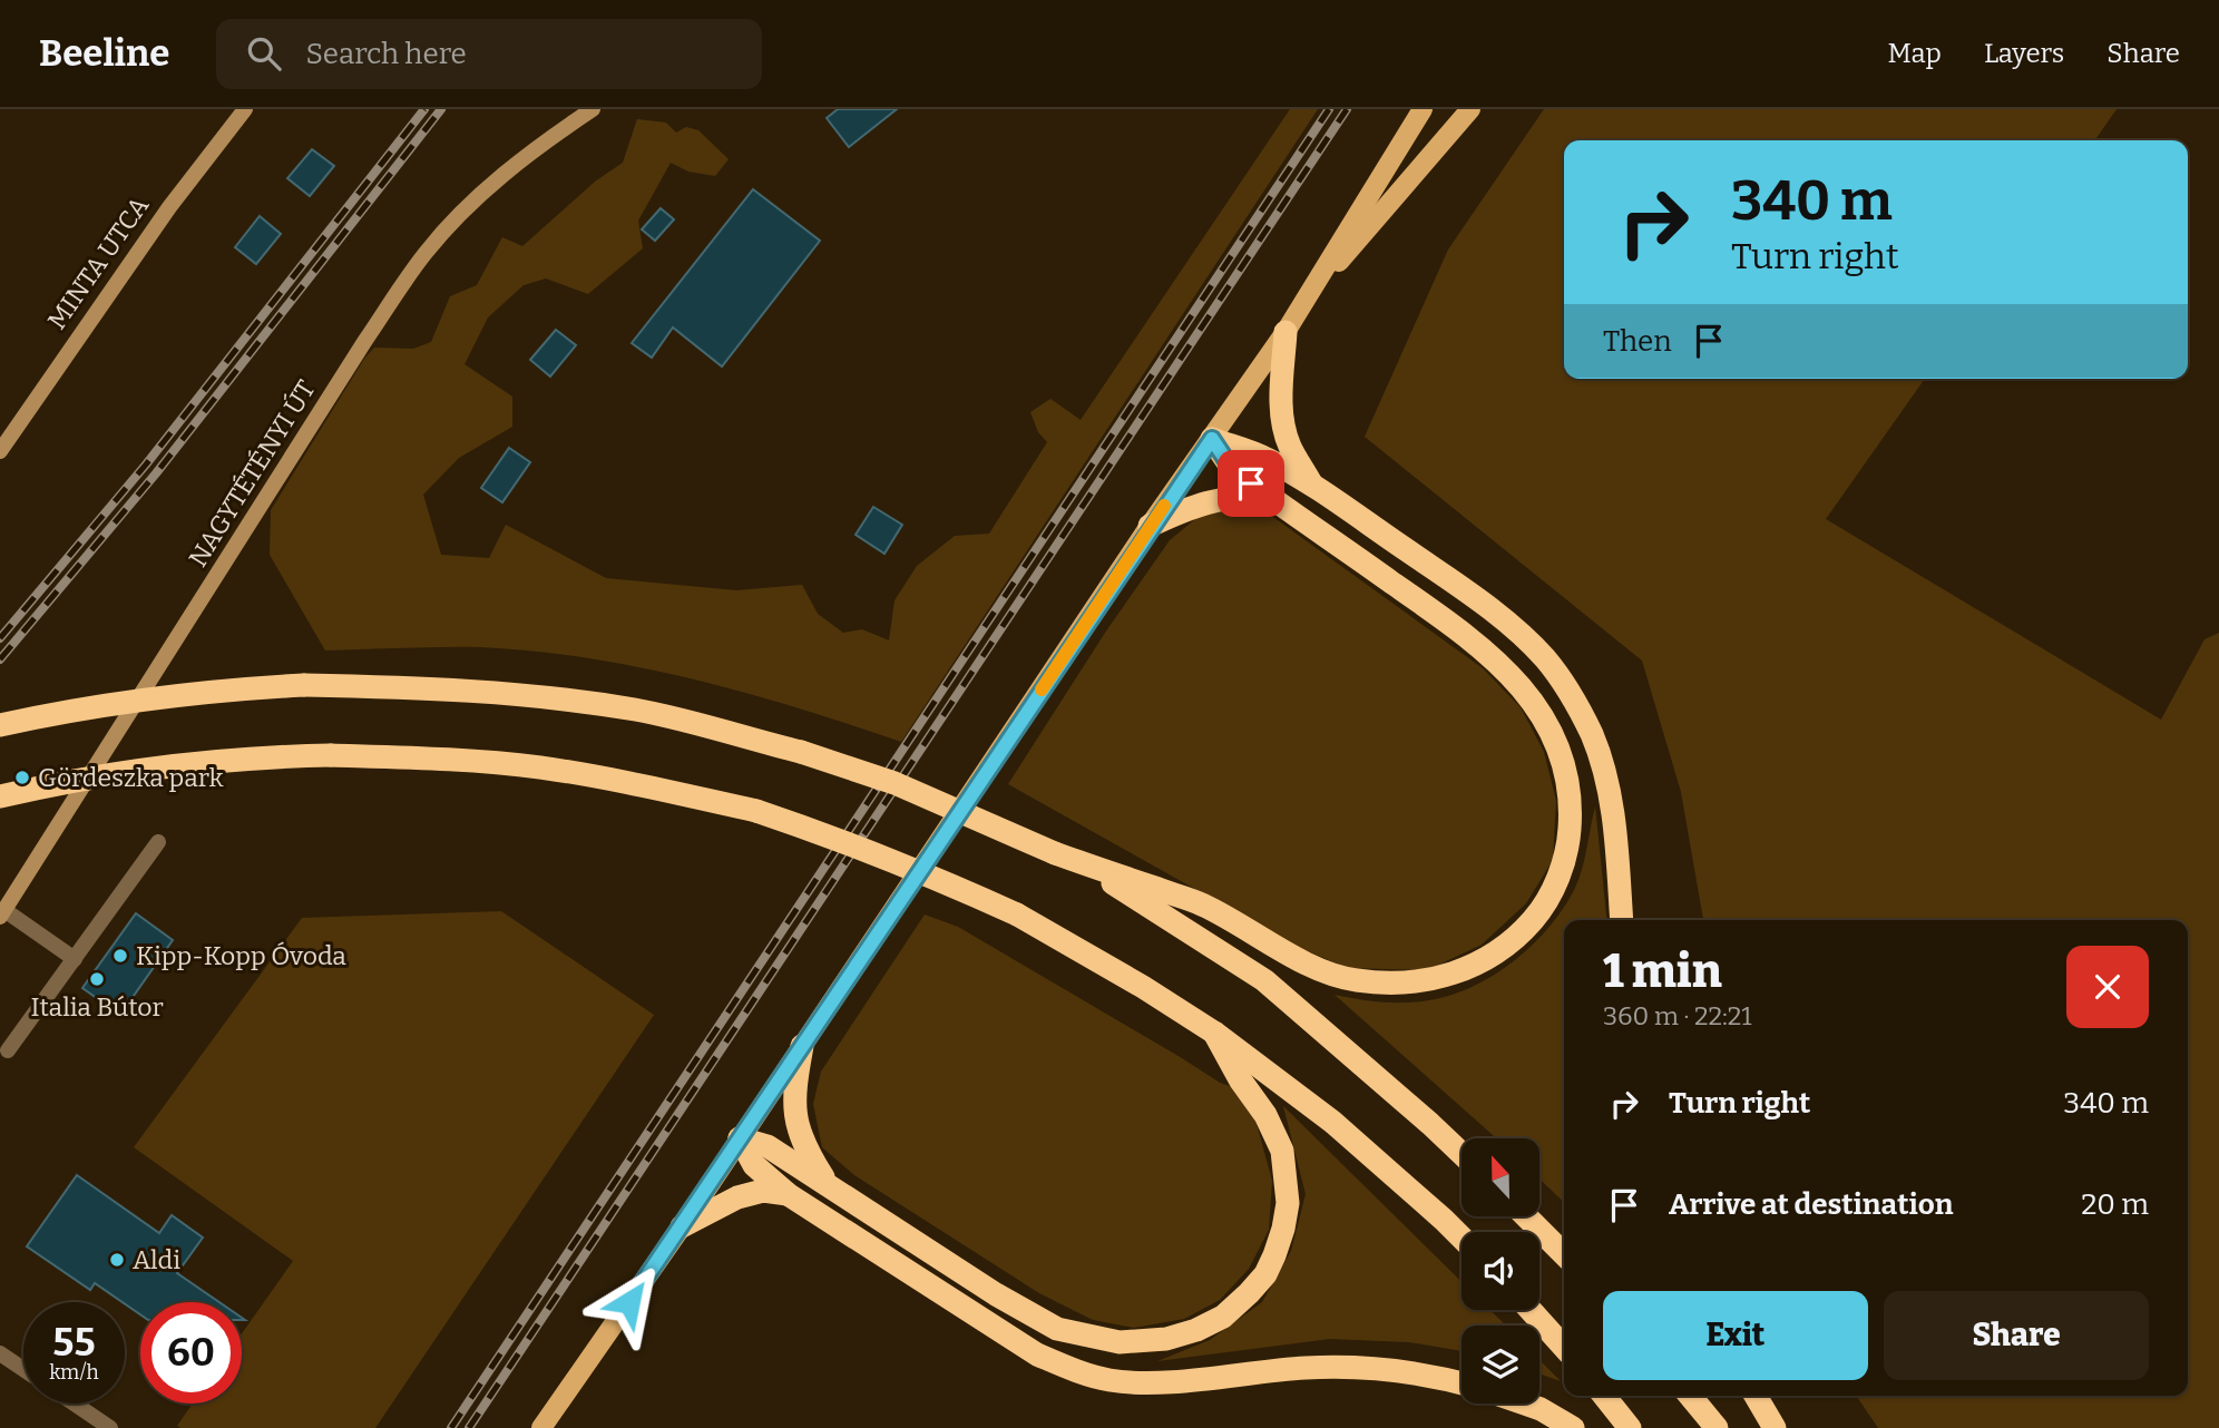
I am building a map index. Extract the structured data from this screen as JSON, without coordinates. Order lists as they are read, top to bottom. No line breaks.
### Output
{"streets":{"main road":["MINTA UTCA","NAGYTÉTÉNYI ÚT"]},"places":["Gördeszka park","Kipp-Kopp Óvoda","Italia Bútor","Aldi"],"north":"top","page":{"header":"Beeline","search":"Search here","nav":["Map","Layers","Share"],"turn":["340 m","Turn right"],"then":"Then","heading":["1 min","360 m · 22:21"],"list":[{"name":"Turn right","value":"340 m"},{"name":"Arrive at destination","value":"20 m"}],"buttons":["Exit","Share"],"speed":"55 km/h","limit":"60"}}
